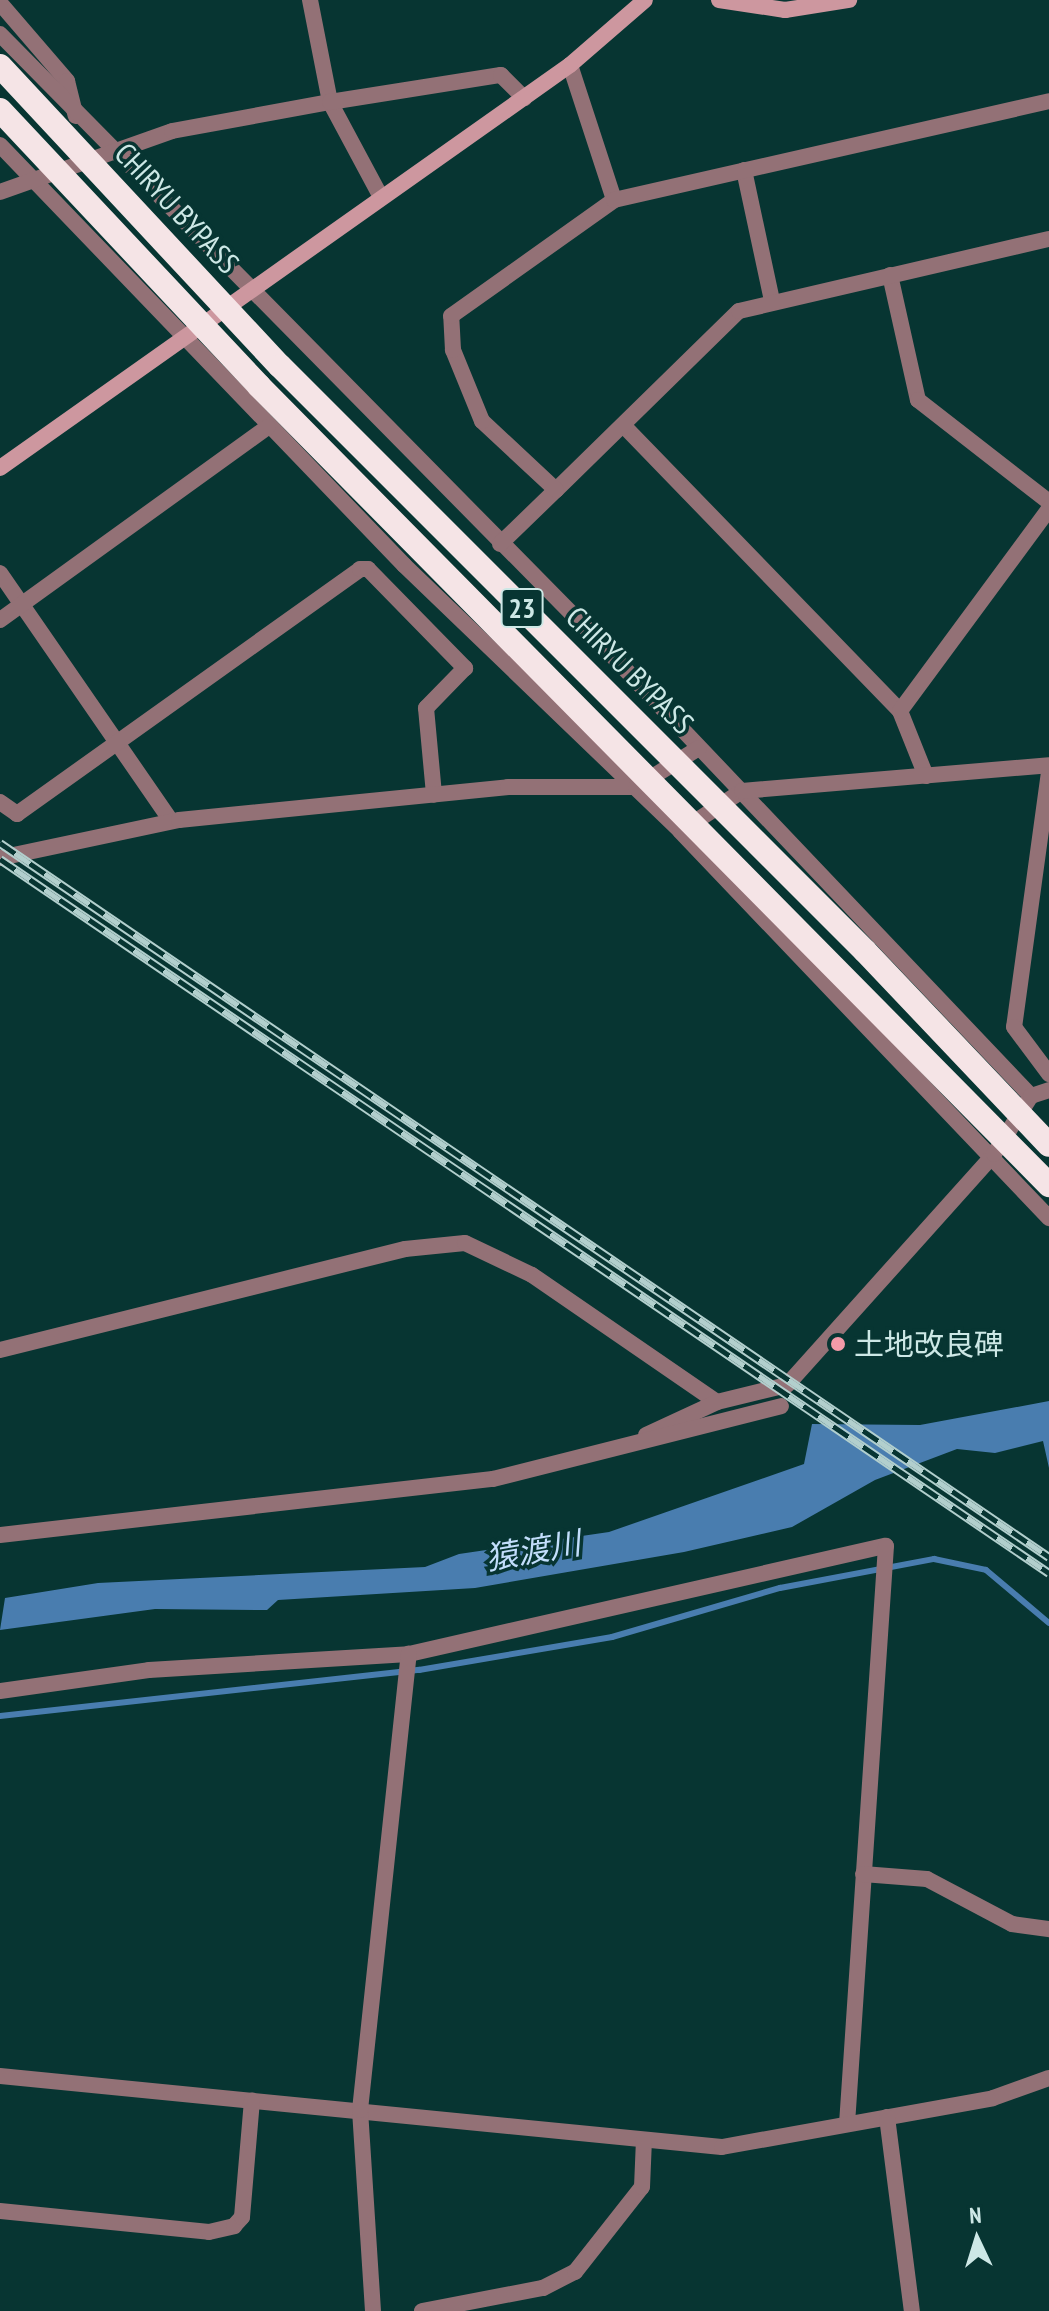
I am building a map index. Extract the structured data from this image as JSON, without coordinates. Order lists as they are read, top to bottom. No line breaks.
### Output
{"streets":{"highway":["CHIRYU BYPASS","23"]},"water":["猿渡川"],"places":["土地改良碑"],"north":"top"}
